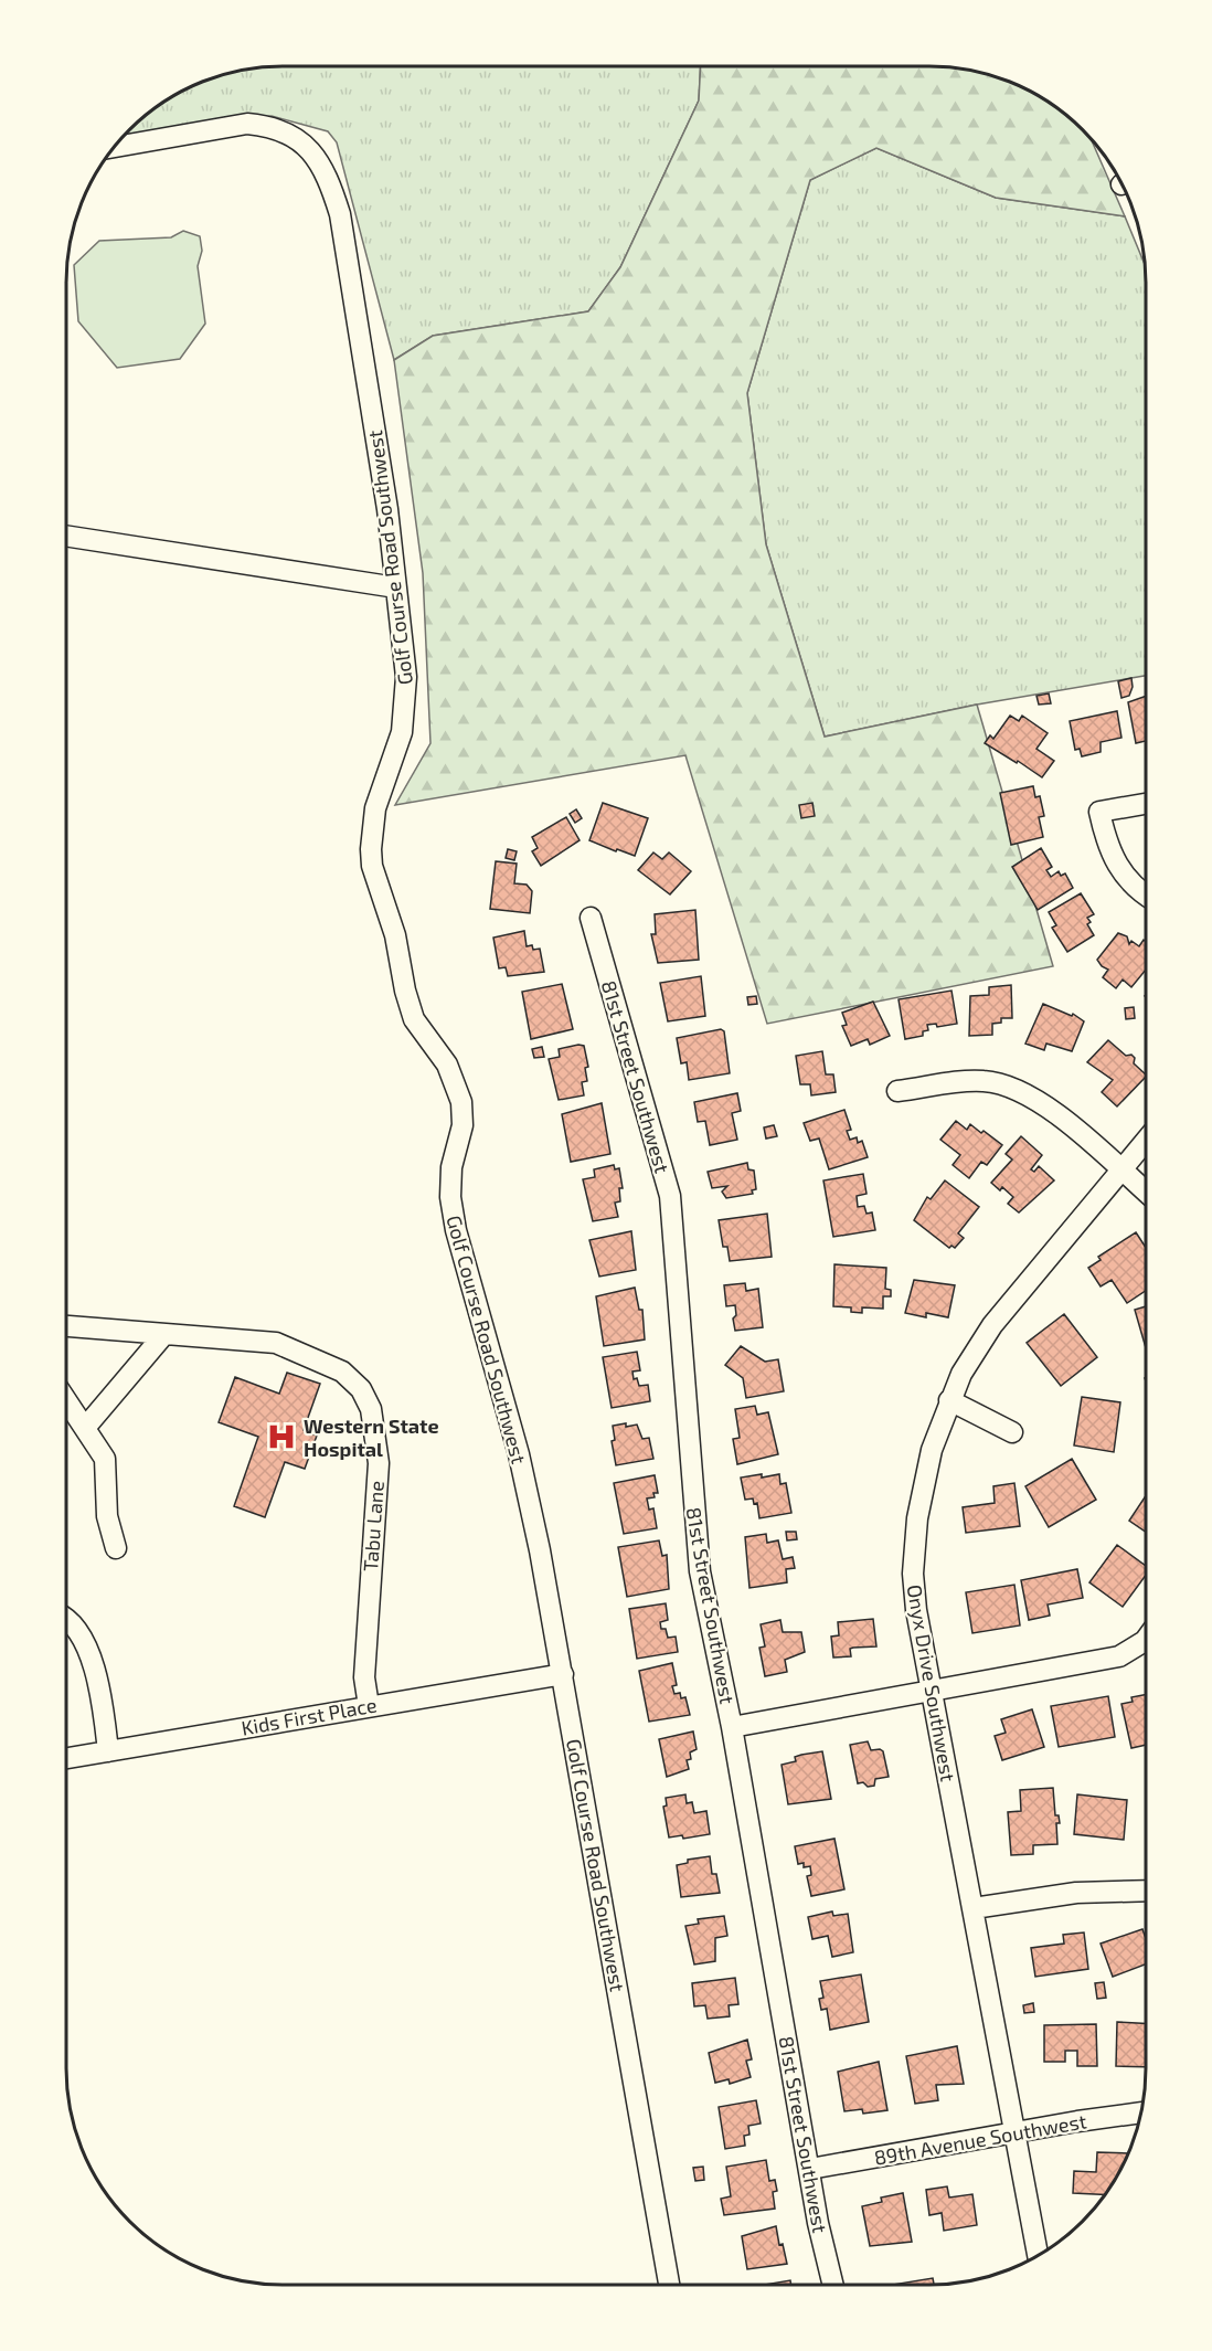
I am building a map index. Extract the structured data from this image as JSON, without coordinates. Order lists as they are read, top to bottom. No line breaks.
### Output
{"streets":{"street":["Golf Course Road Southwest","81st Street Southwest","Tabu Lane","Onyx Drive Southwest","Kids First Place","89th Avenue Southwest"]},"crossings":[["Golf Course Road Southwest","Kids First Place"],["81st Street Southwest","89th Avenue Southwest"],["Tabu Lane","Kids First Place"],["Onyx Drive Southwest","89th Avenue Southwest"]],"places":{"hospital":["Western State Hospital"]}}
